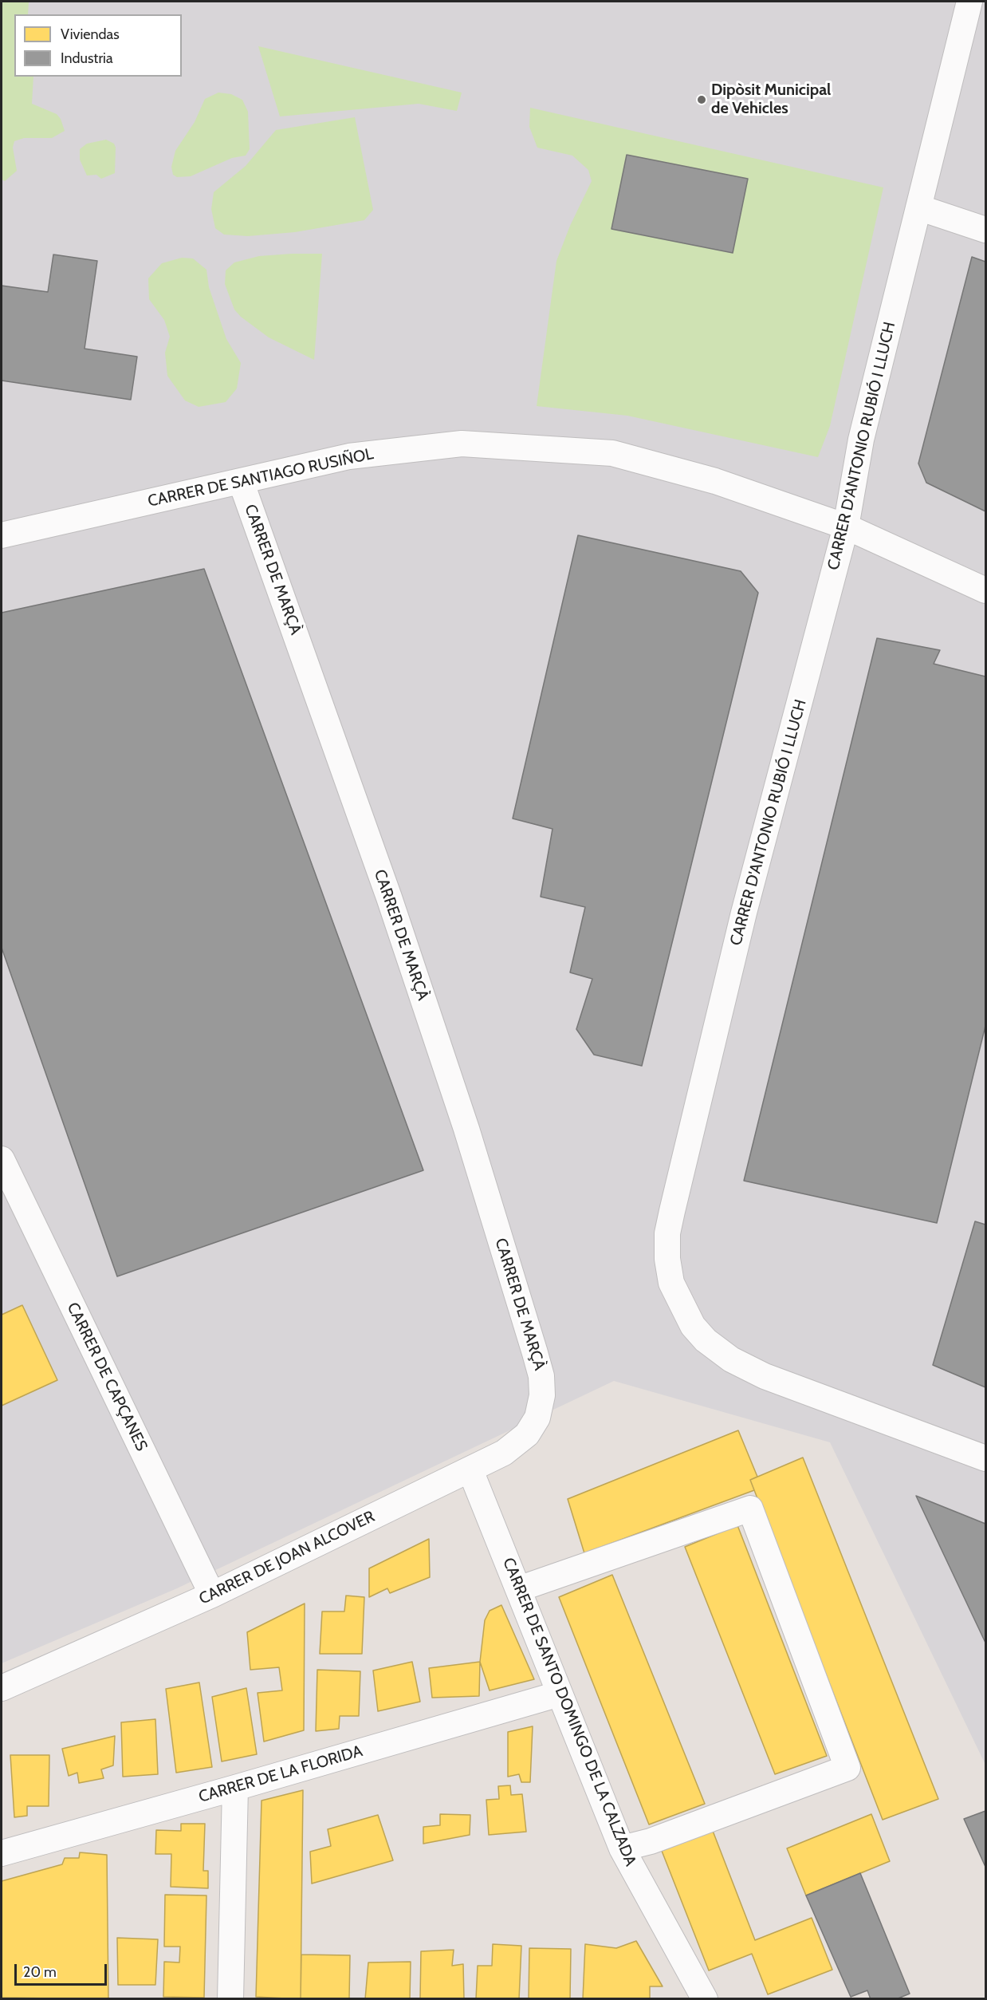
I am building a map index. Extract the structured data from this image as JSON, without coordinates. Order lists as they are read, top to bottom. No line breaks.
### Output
{"streets":{"street":["CARRER D'ANTONIO RUBIÓ I LLUCH","CARRER DE SANTIAGO RUSIÑOL","CARRER DE MARÇÀ","CARRER DE CAPÇANES","CARRER DE JOAN ALCOVER","CARRER DE SANTO DOMINGO DE LA CALZADA","CARRER DE LA FLORIDA"]},"crossings":[["CARRER D'ANTONIO RUBIÓ I LLUCH","CARRER DE SANTIAGO RUSIÑOL"],["CARRER DE SANTIAGO RUSIÑOL","CARRER DE MARÇÀ"],["CARRER DE MARÇÀ","CARRER DE JOAN ALCOVER"],["CARRER DE CAPÇANES","CARRER DE JOAN ALCOVER"],["CARRER DE JOAN ALCOVER","CARRER DE SANTO DOMINGO DE LA CALZADA"],["CARRER DE SANTO DOMINGO DE LA CALZADA","CARRER DE LA FLORIDA"]],"places":["Dipòsit Municipal de Vehicles"],"legend":["Viviendas","Industria"],"scale_bar":"20 m"}
